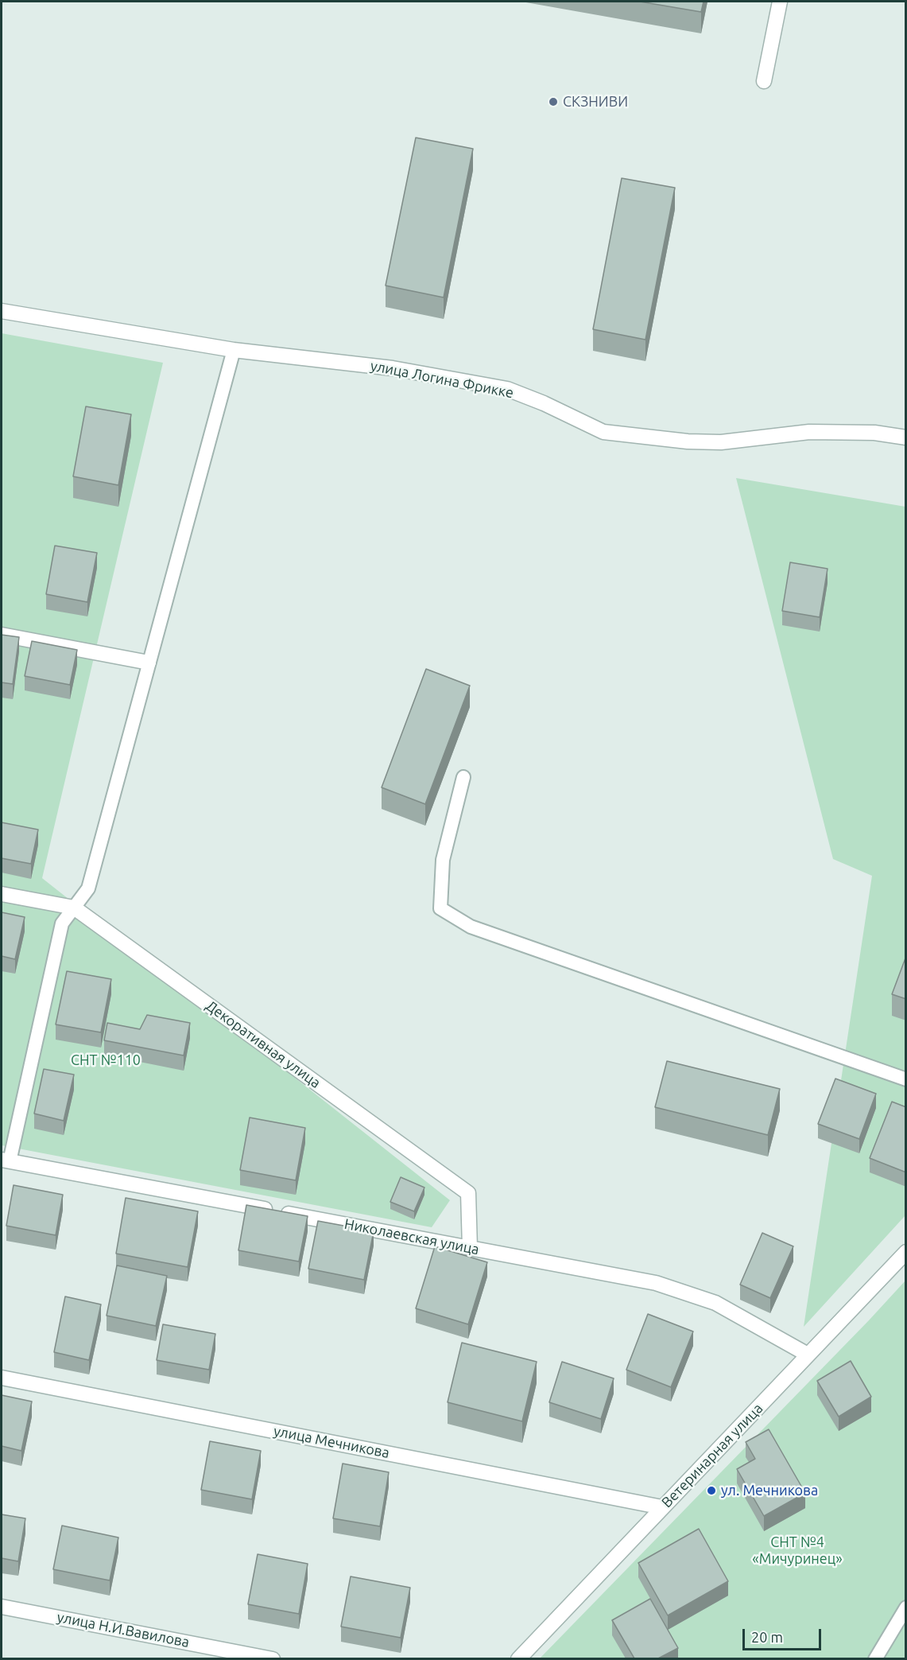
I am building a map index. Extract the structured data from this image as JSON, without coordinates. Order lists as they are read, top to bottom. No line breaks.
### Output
{"streets":{"street":["улица Логина Фрикке","Декоративная улица","Николаевская улица","улица Мечникова","Ветеринарная улица","улица Н.И.Вавилова"]},"crossings":[["Декоративная улица","Николаевская улица"],["Николаевская улица","Ветеринарная улица"],["улица Мечникова","Ветеринарная улица"]],"parks":["СНТ №110","СНТ №4 «Мичуринец»"],"places":["СКЗНИВИ","ул. Мечникова"],"scale_bar":"20 m"}
